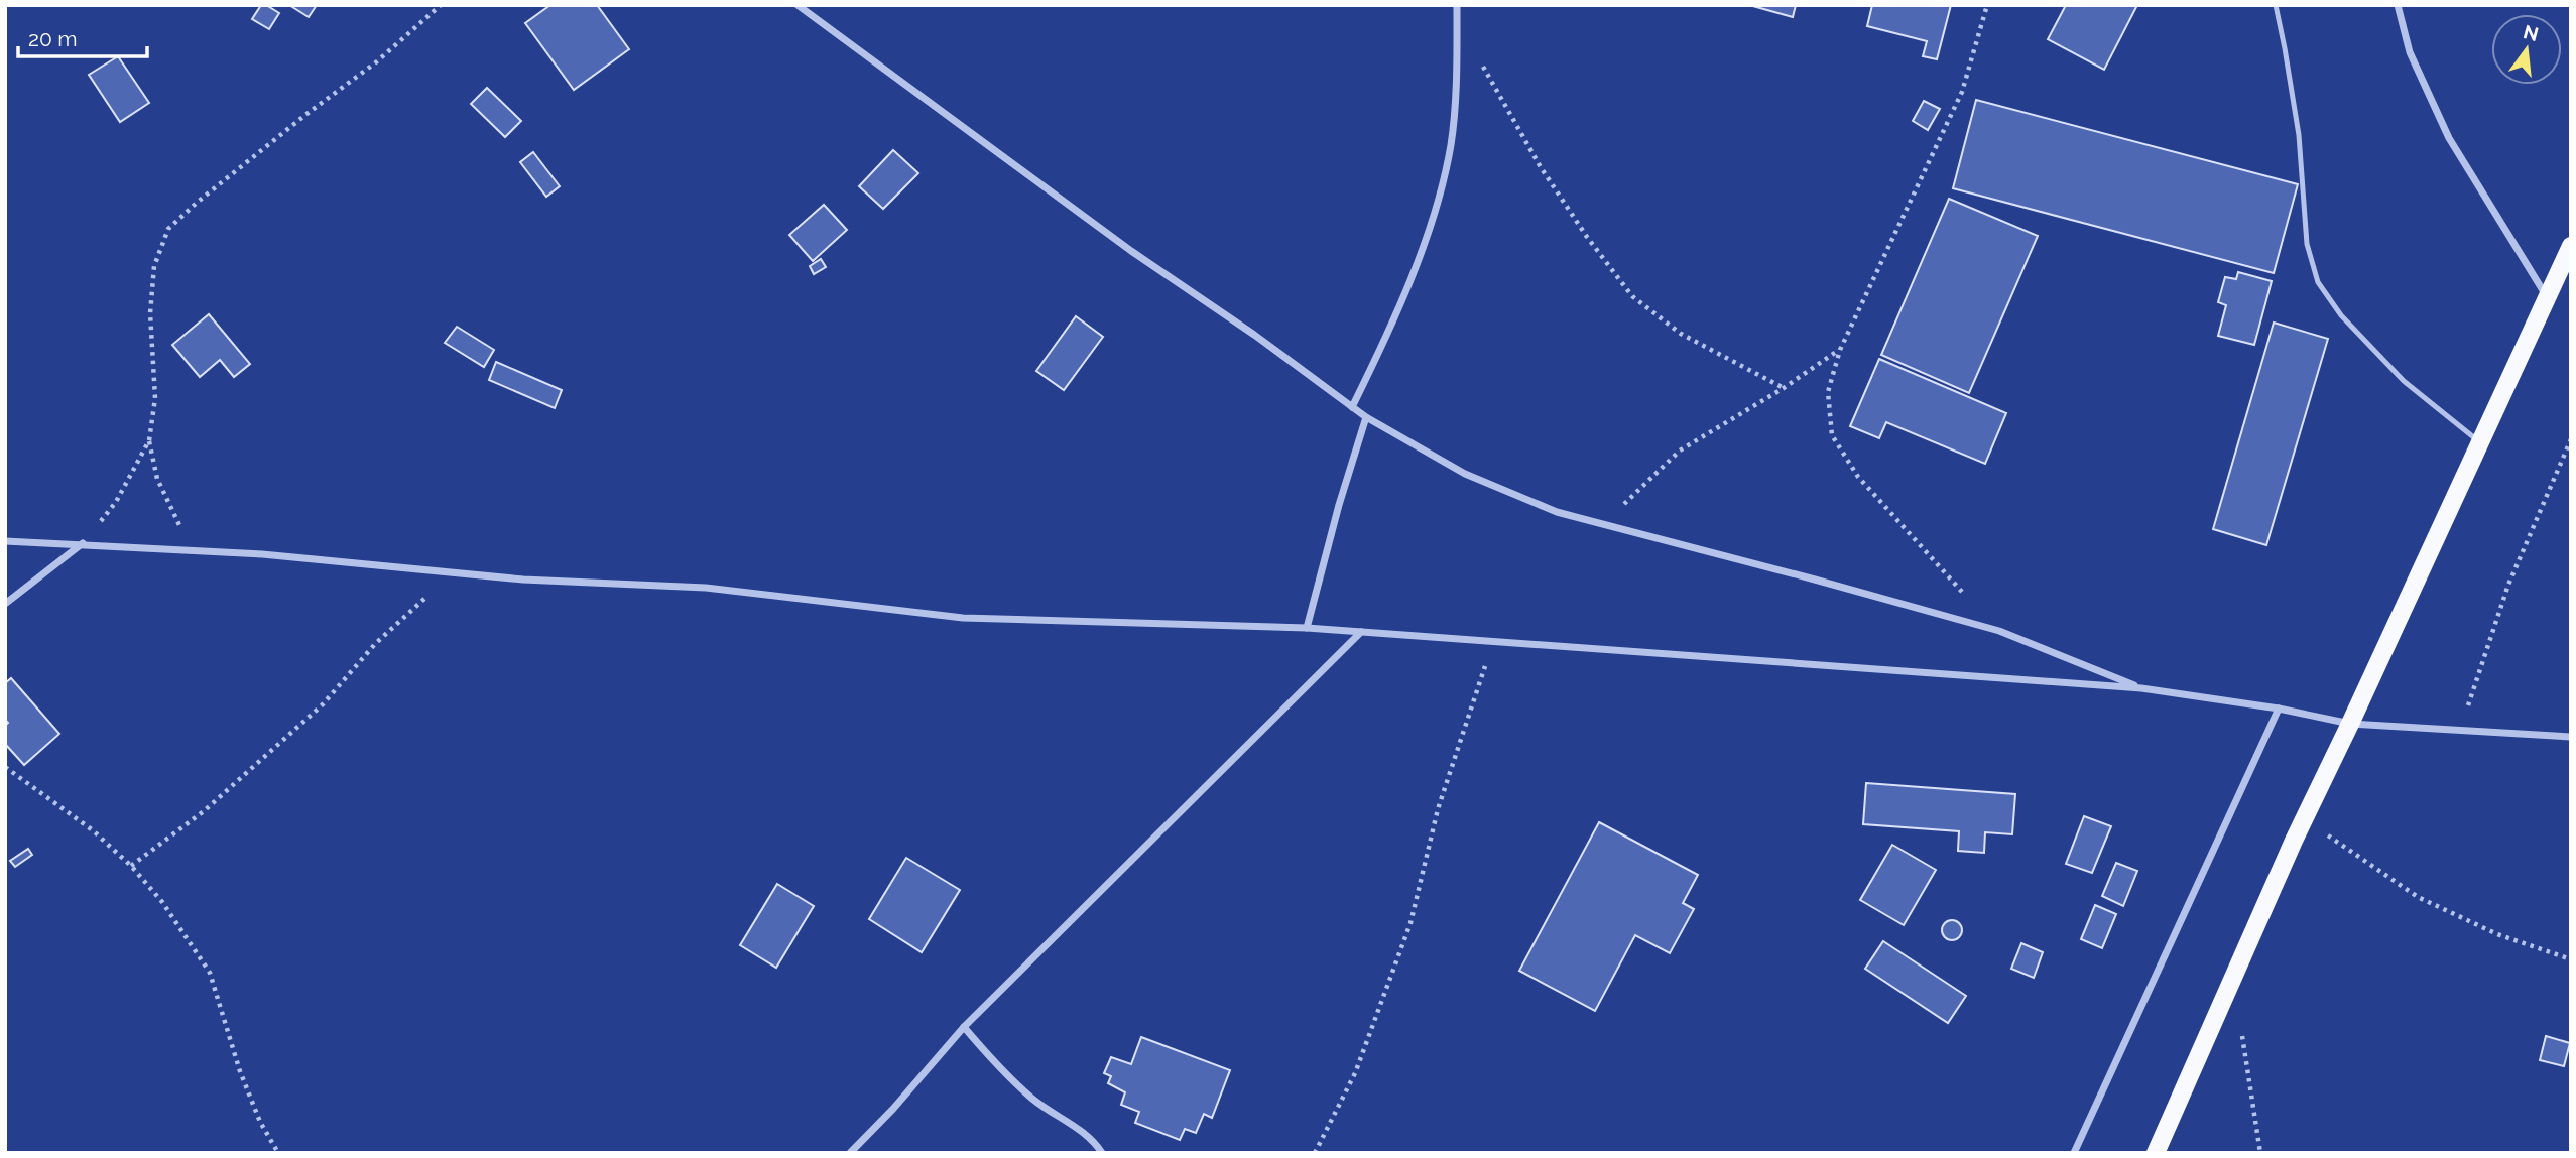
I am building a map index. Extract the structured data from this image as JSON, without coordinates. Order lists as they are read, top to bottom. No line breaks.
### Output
{"scale_bar":"20 m","north":"top"}
